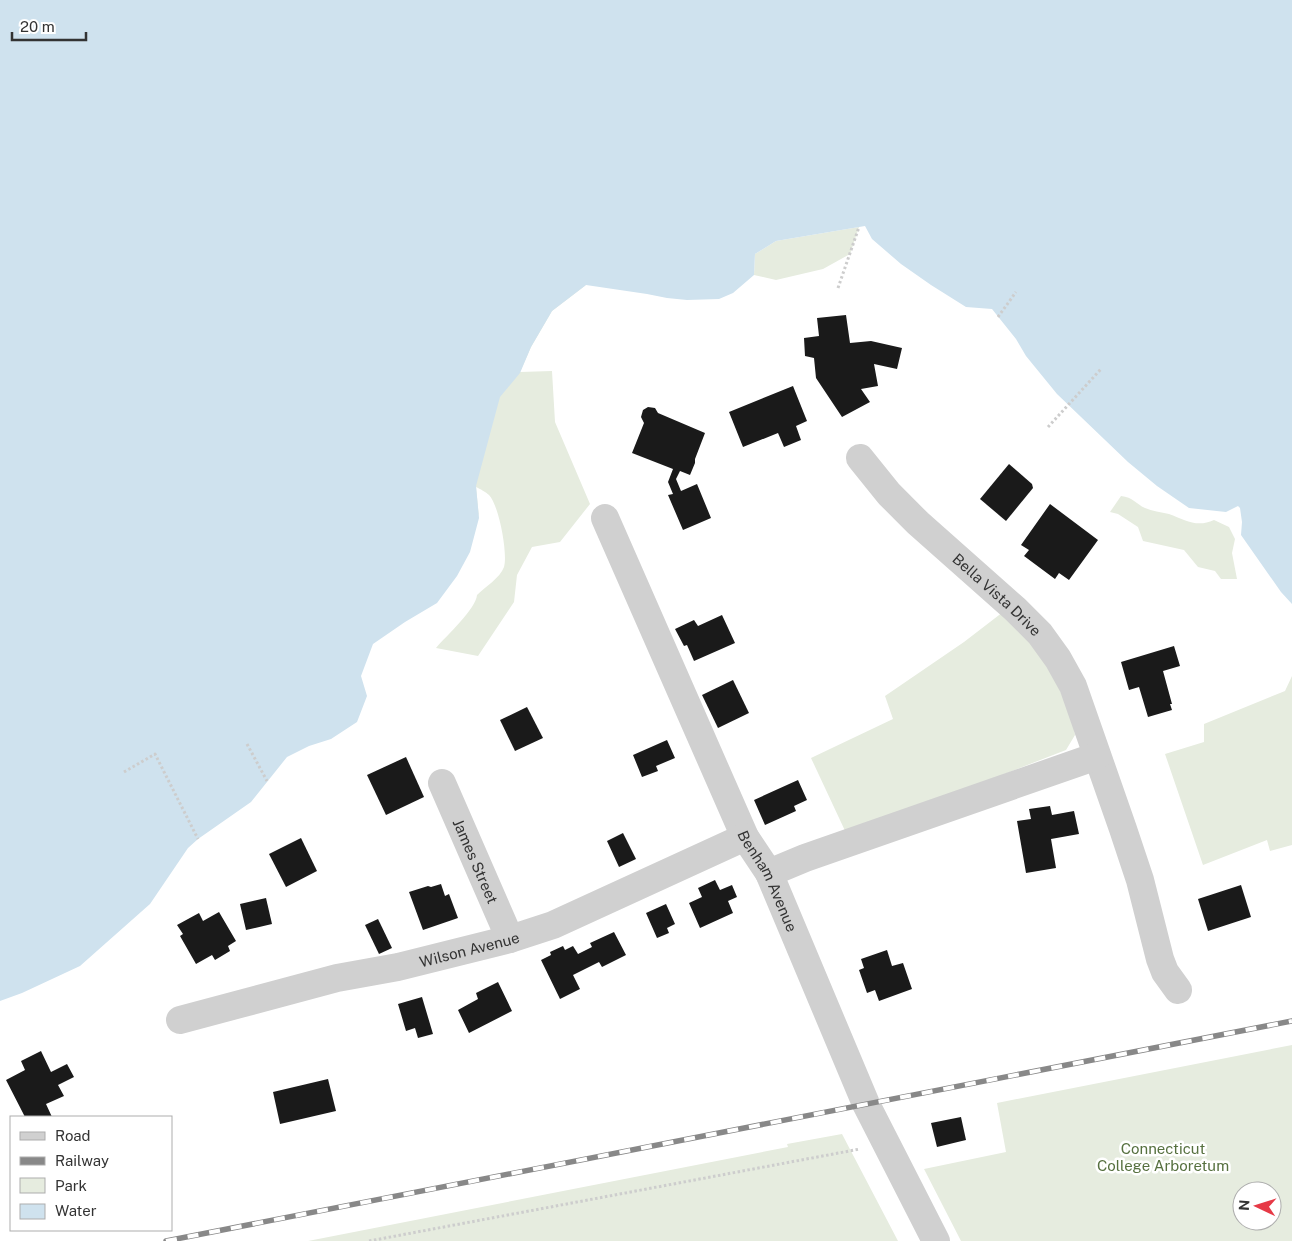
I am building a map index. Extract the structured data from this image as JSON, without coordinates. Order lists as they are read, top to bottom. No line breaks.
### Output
{"streets":{"street":["Bella Vista Drive","James Street","Benham Avenue","Wilson Avenue"]},"crossings":[["James Street","Wilson Avenue"],["Benham Avenue","Wilson Avenue"]],"parks":["Connecticut College Arboretum"],"legend":["Road","Railway","Park","Water"],"scale_bar":"20 m","north":"left"}
